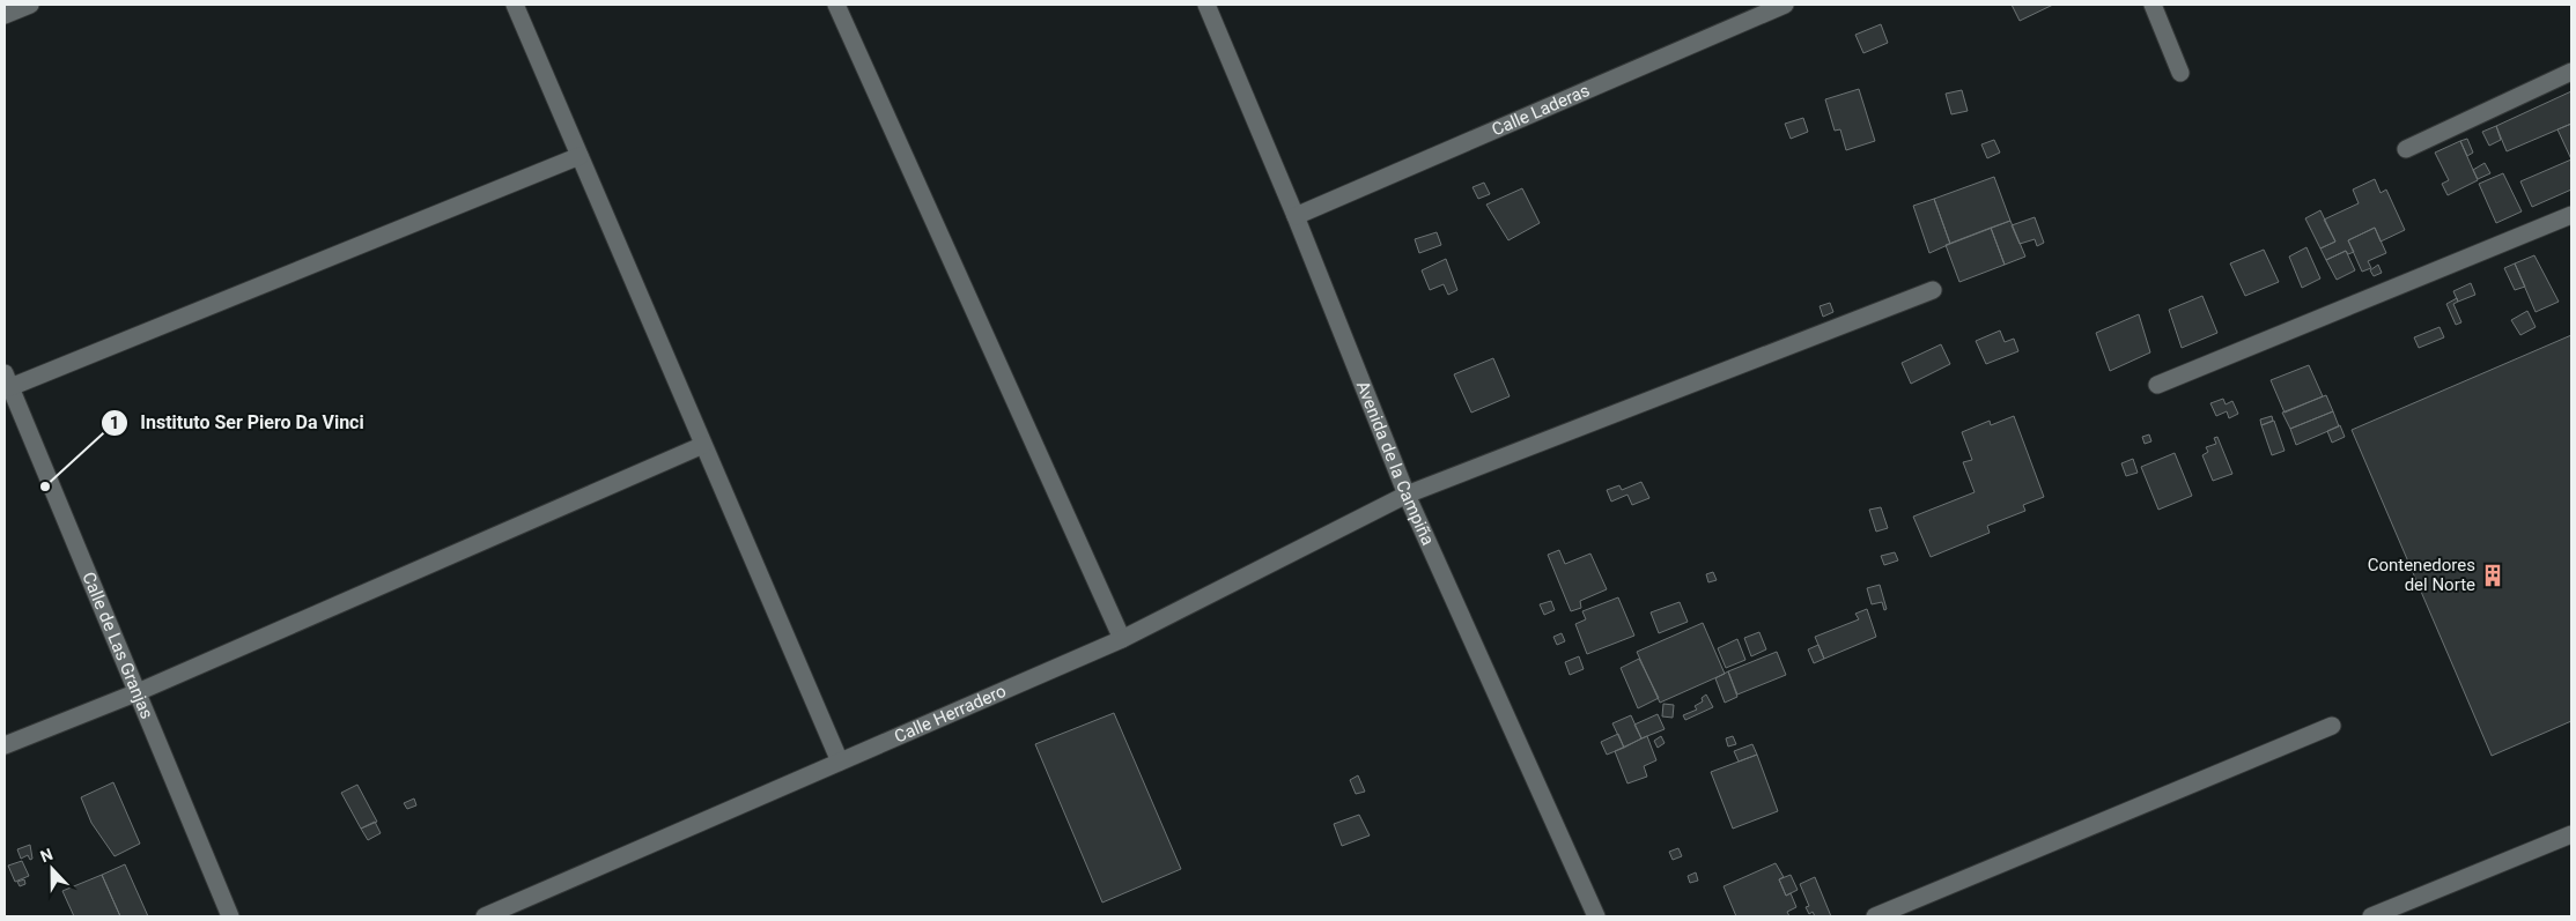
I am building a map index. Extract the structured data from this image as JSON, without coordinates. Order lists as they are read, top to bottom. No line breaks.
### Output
{"streets":{"street":["Calle Laderas","Avenida de la Campiña","Calle de Las Granjas","Calle Herradero"]},"crossings":[["Calle Laderas","Avenida de la Campiña"],["Avenida de la Campiña","Calle Herradero"]],"places":{"other":["Instituto Ser Piero Da Vinci"],"building":["Contenedores del Norte"]},"north":"top"}
